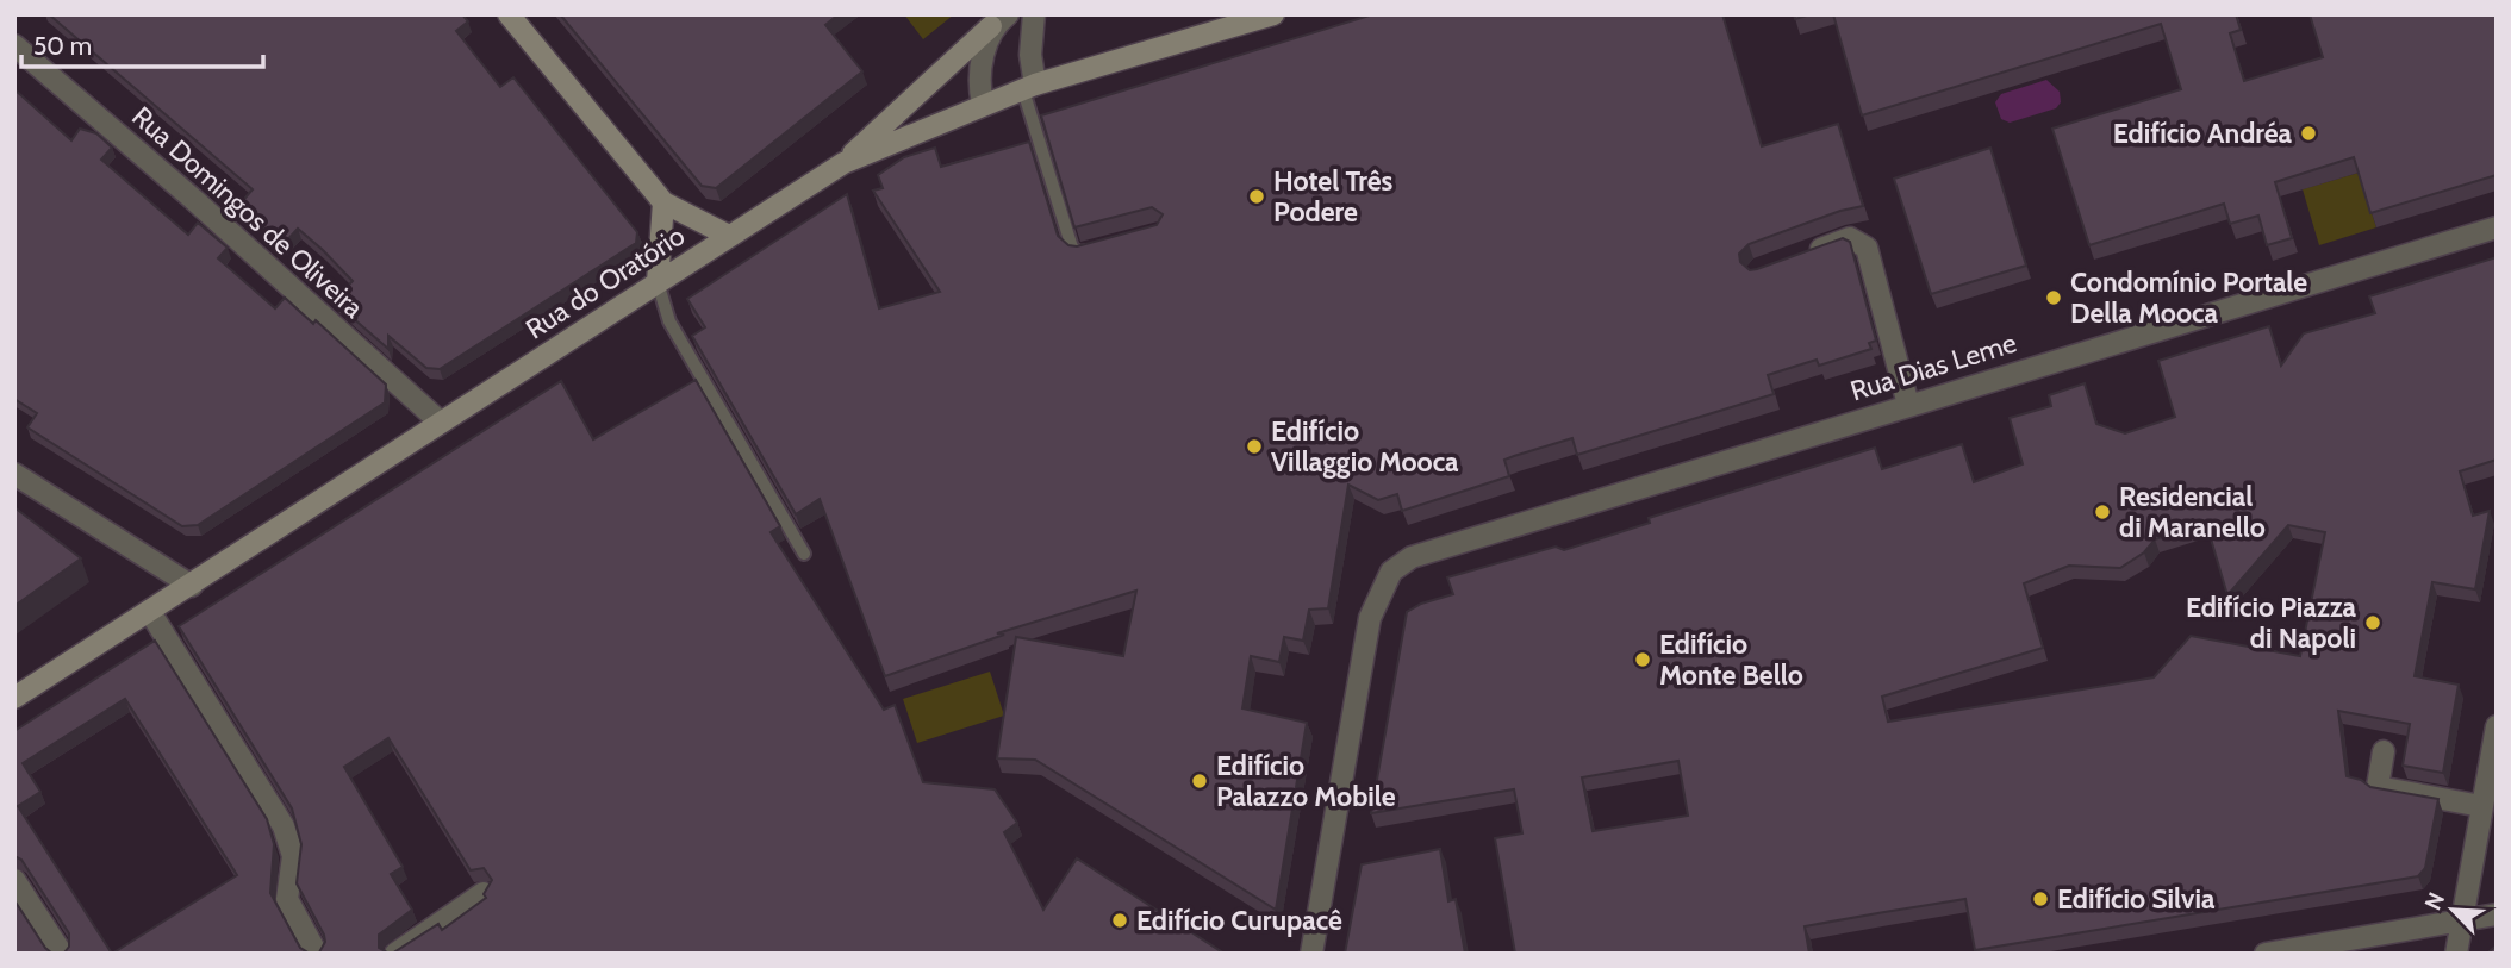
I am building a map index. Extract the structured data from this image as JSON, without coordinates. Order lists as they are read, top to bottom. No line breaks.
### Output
{"streets":{"street":["Rua Domingos de Oliveira","Rua do Oratório","Rua Dias Leme"]},"crossings":[["Rua Domingos de Oliveira","Rua do Oratório"]],"places":["Edifício Andréa","Hotel Três Podere","Condomínio Portale Della Mooca","Edifício Villaggio Mooca","Residencial di Maranello","Edifício Piazza di Napoli","Edifício Monte Bello","Edifício Palazzo Mobile","Edifício Silvia","Edifício Curupacê"],"scale_bar":"50 m","north":"top left"}
